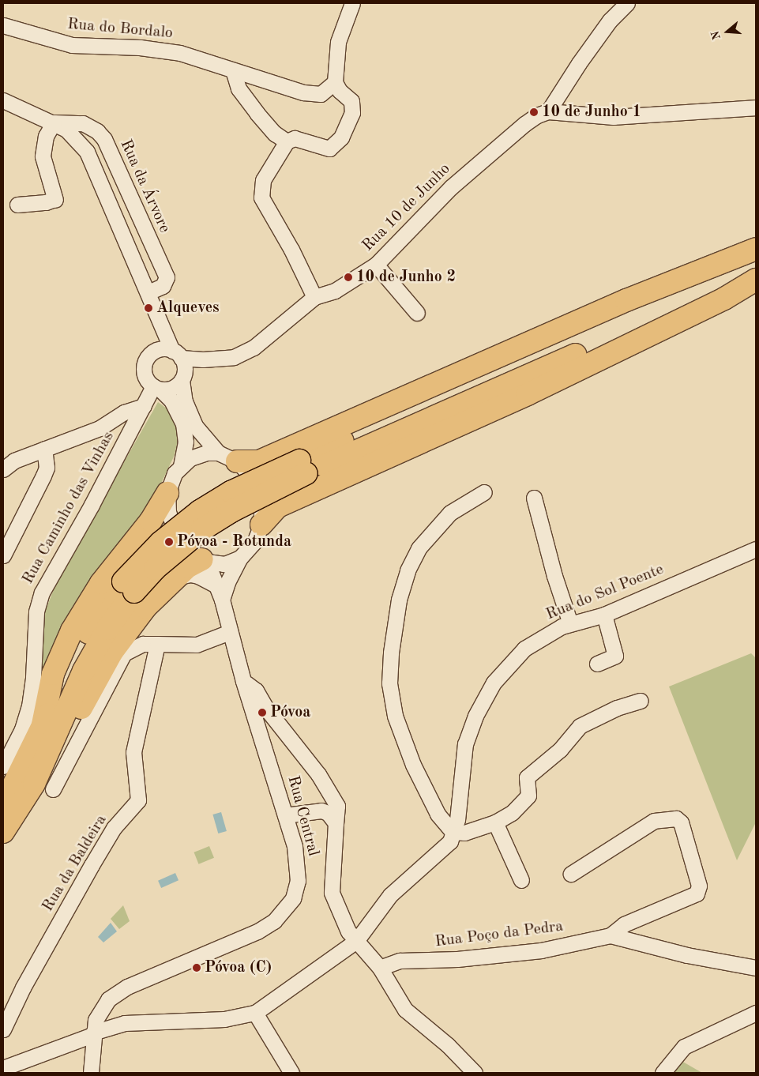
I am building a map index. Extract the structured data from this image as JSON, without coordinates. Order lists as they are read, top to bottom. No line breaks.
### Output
{"streets":{"street":["Rua do Bordalo","Rua da Árvore","Rua 10 de Junho","Rua Caminho das Vinhas","Rua do Sol Poente","Rua Central","Rua da Baldeira","Rua Poço da Pedra"]},"places":["10 de Junho 1","10 de Junho 2","Alqueves","Póvoa - Rotunda","Póvoa","Póvoa (C)"],"north":"left"}
